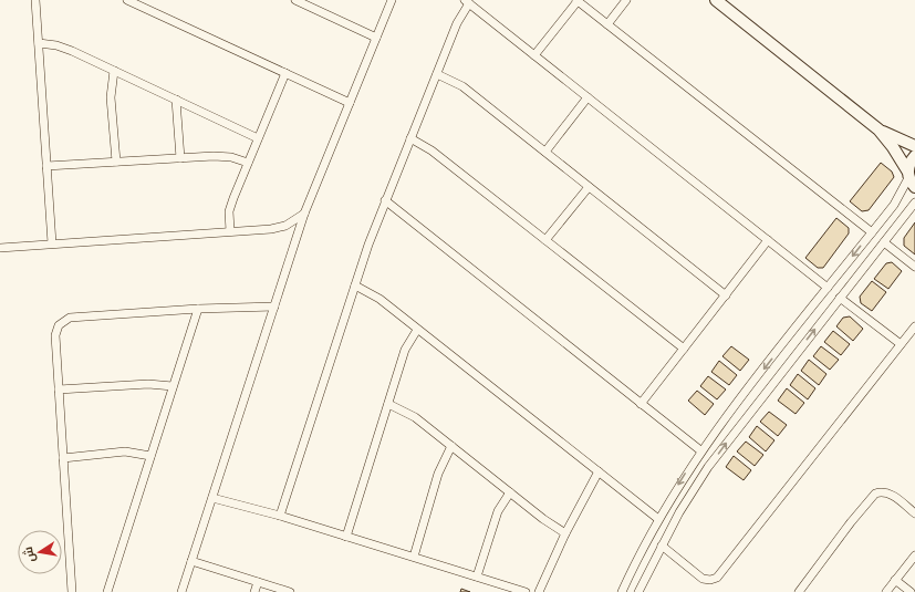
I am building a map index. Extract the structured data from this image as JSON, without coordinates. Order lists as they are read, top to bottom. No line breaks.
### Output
{"north":"left"}
